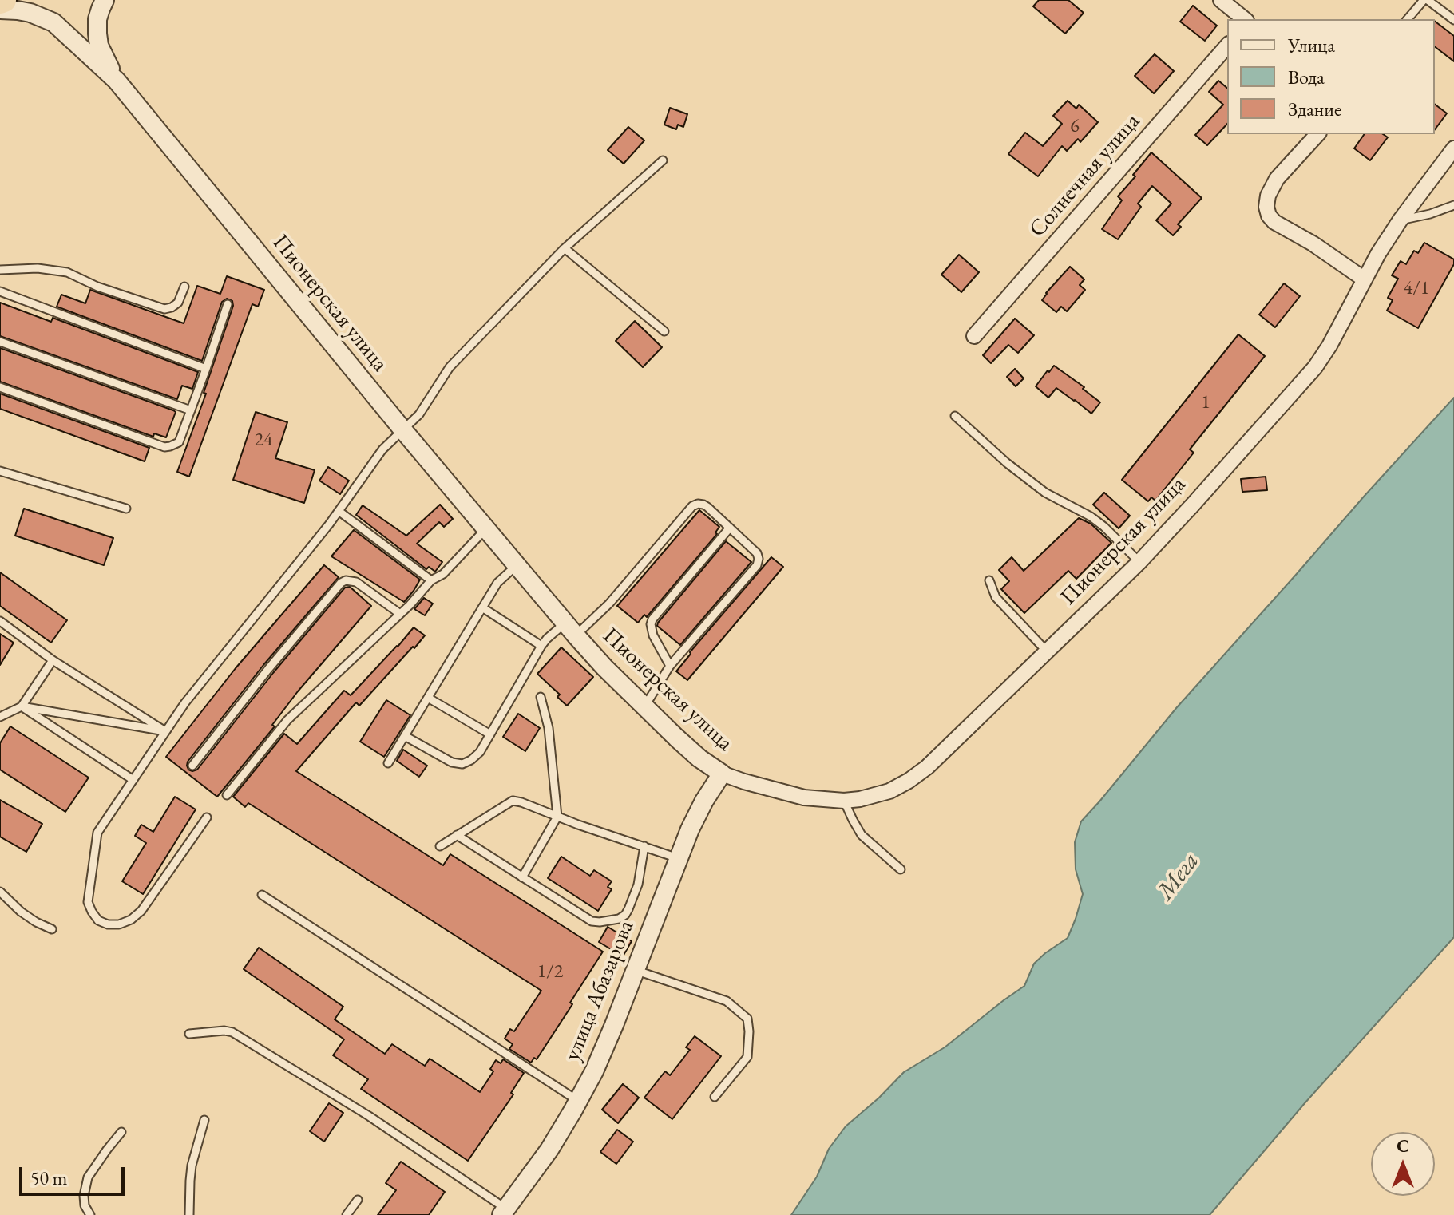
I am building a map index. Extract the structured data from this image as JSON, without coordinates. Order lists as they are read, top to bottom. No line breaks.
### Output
{"streets":{"street":["Солнечная улица","Пионерская улица","улица Абазарова"]},"crossings":[["Пионерская улица","улица Абазарова"]],"water":["Мега"],"house_numbers":["6","4/1","1","24","1/2"],"legend":["Улица","Вода","Здание"],"scale_bar":"50 m","north":"top"}
